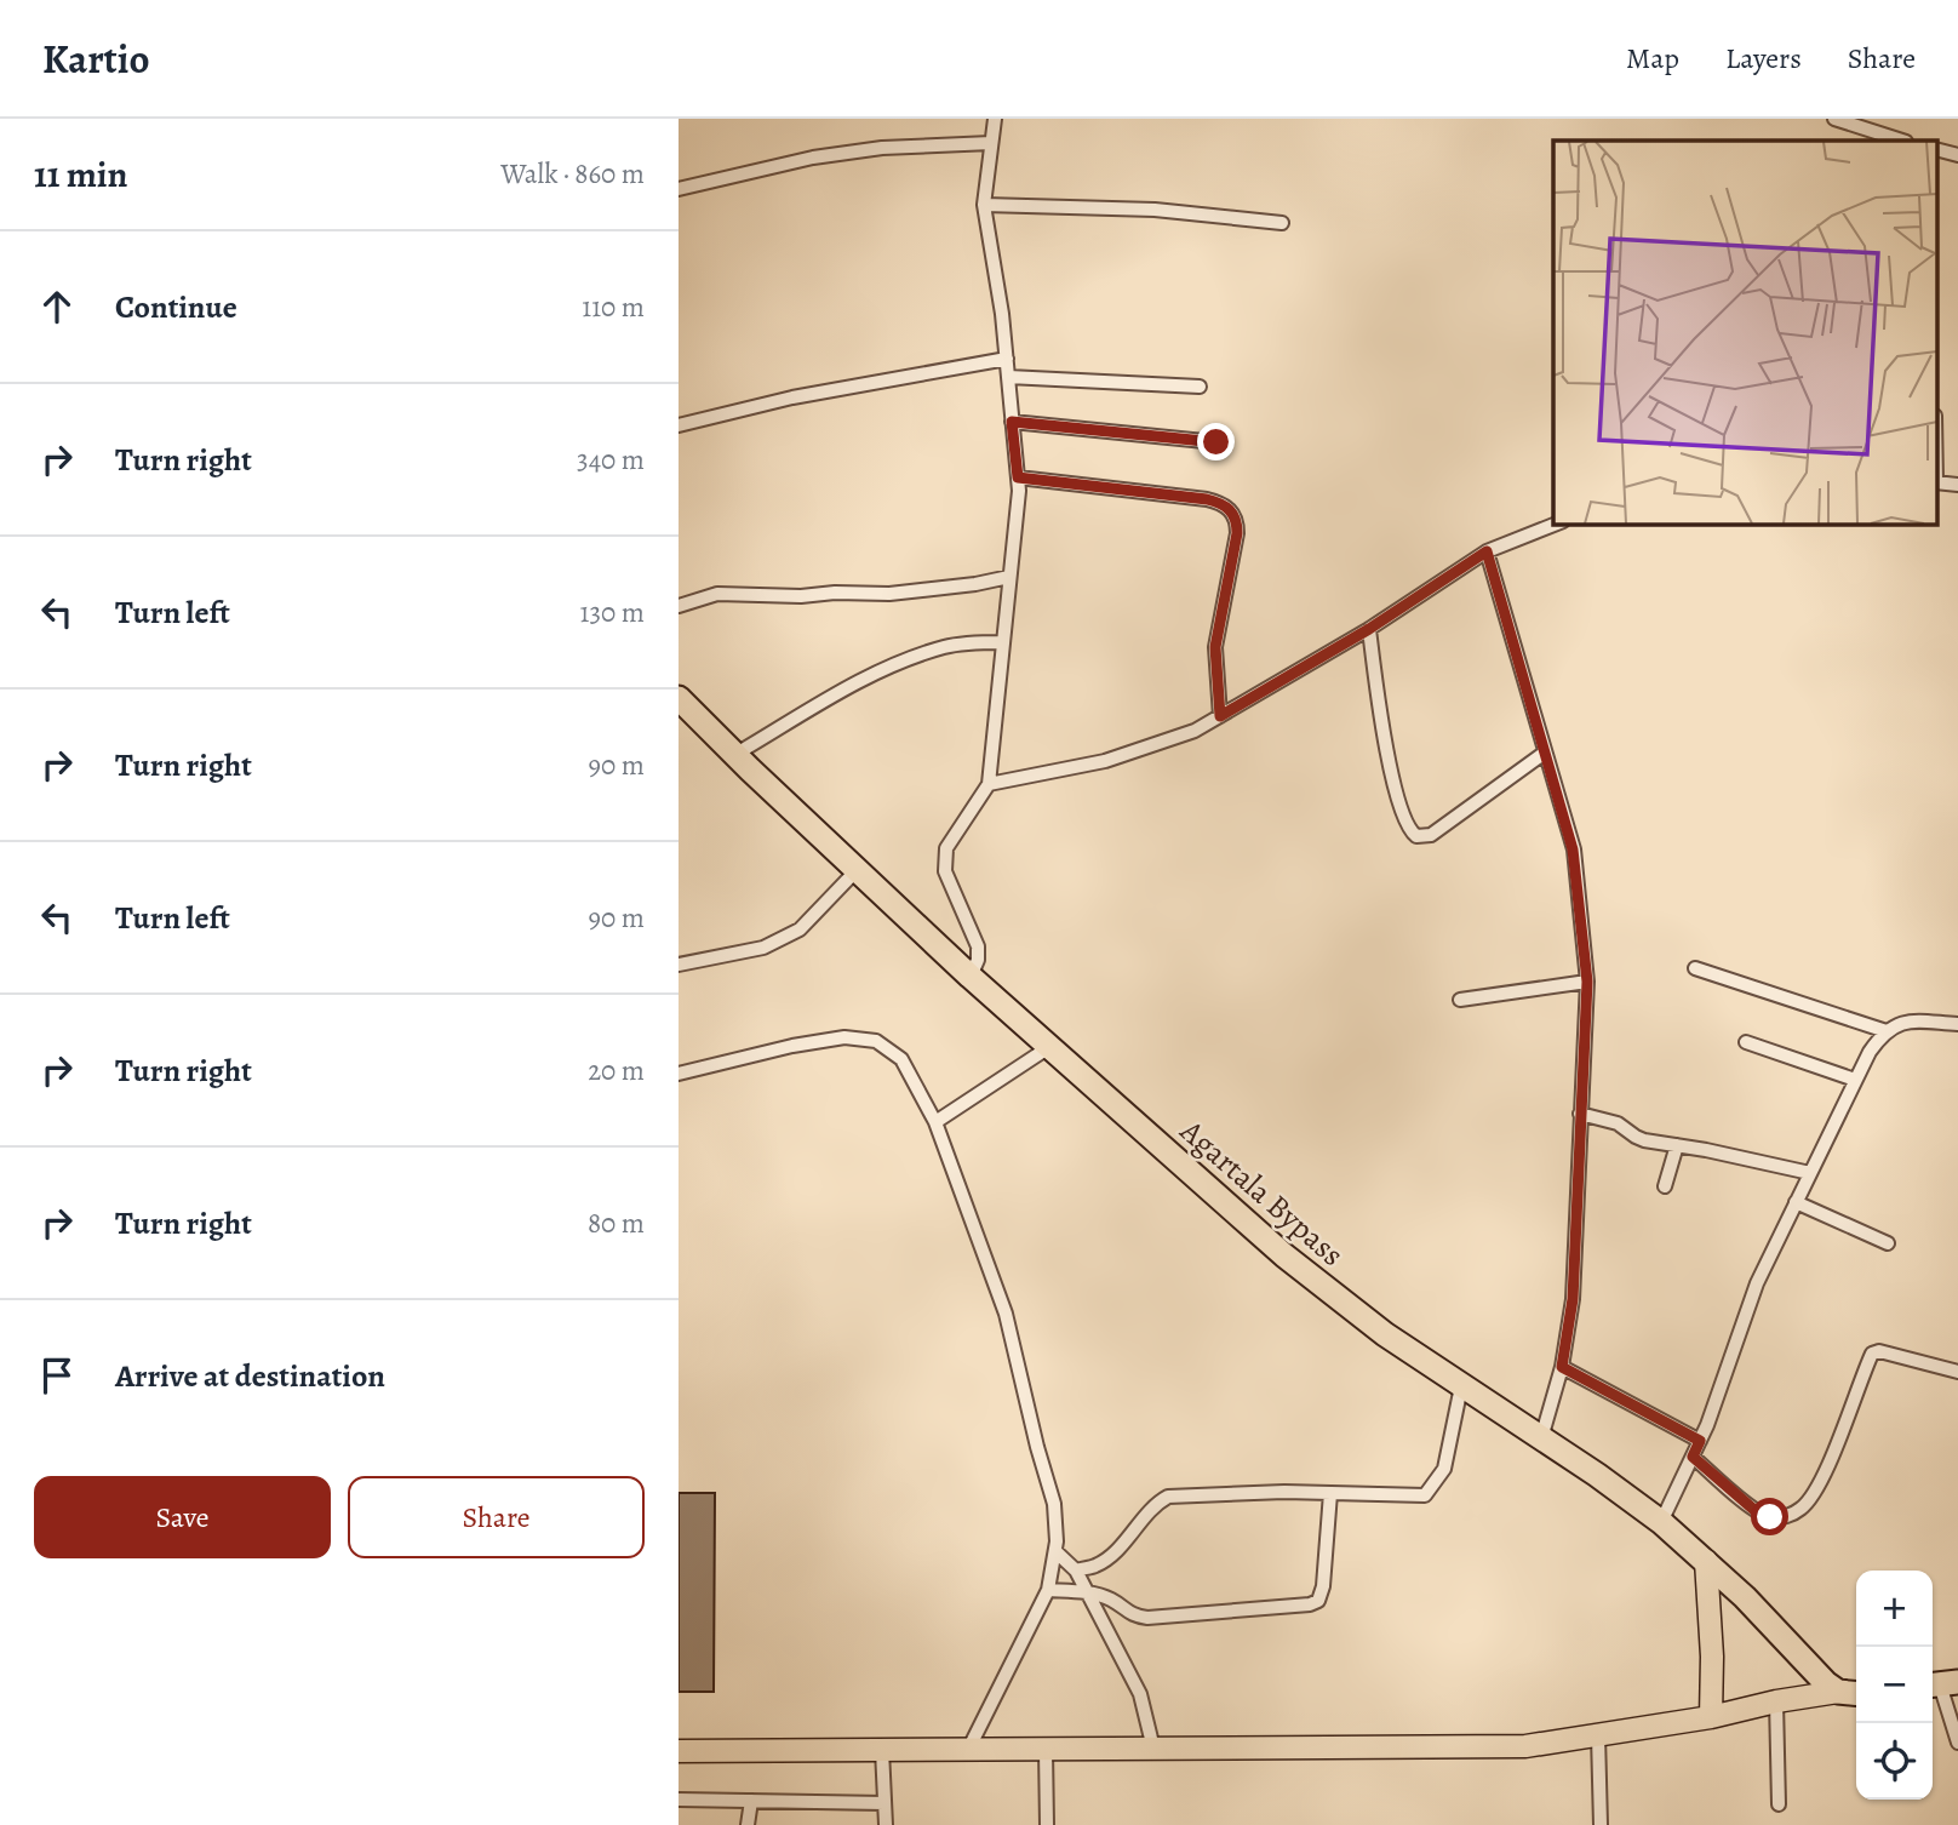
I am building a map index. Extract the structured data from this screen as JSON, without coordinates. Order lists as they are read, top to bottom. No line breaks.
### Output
{"streets":{"highway":["Agartala Bypass"]},"page":{"header":"Kartio","nav":["Map","Layers","Share"],"heading":["11 min","Walk · 860 m"],"list":[["Continue","110 m"],["Turn right","340 m"],["Turn left","130 m"],["Turn right","90 m"],["Turn left","90 m"],["Turn right","20 m"],["Turn right","80 m"],"Arrive at destination"],"buttons":["Save","Share"],"map_buttons":["+","−"]}}
